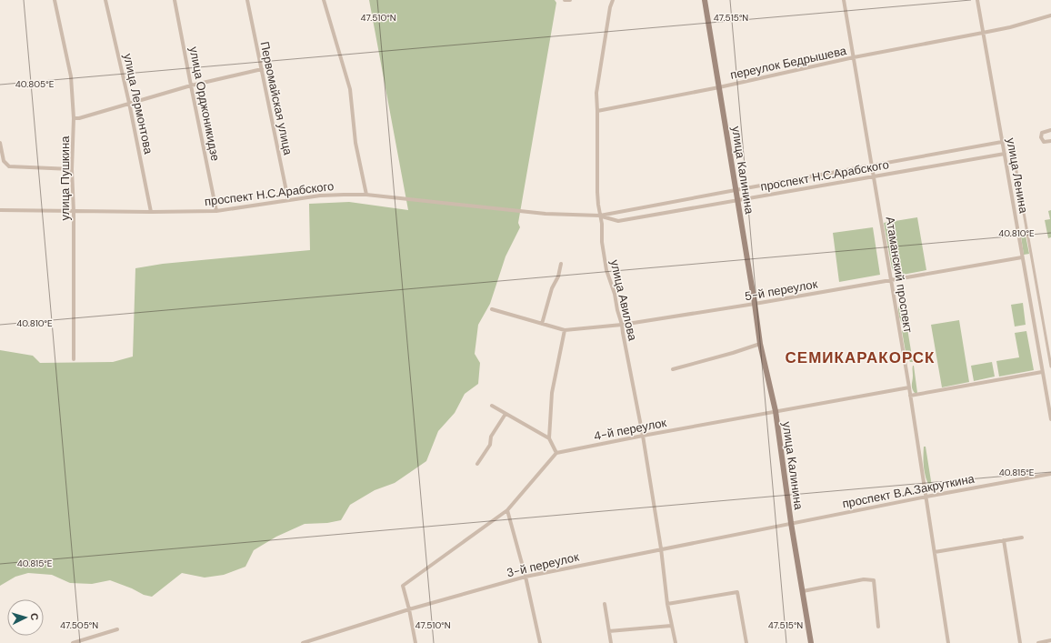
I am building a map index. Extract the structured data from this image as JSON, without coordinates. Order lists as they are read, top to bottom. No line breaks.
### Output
{"streets":{"main road":["улица Калинина"],"street":["переулок Бедрышева","Первомайская улица","улица Лермонтова","улица Орджоникидзе","проспект Н.С.Арабского","улица Ленина","улица Пушкина","Атаманский проспект","5-й переулок","улица Авилова","4-й переулок","проспект В.А.Закруткина","3-й переулок"]},"crossings":[["переулок Бедрышева","улица Калинина"],["переулок Бедрышева","улица Ленина"],["переулок Бедрышева","Атаманский проспект"],["переулок Бедрышева","улица Авилова"],["Первомайская улица","проспект Н.С.Арабского"],["улица Лермонтова","проспект Н.С.Арабского"],["улица Орджоникидзе","проспект Н.С.Арабского"],["улица Калинина","проспект Н.С.Арабского"],["улица Калинина","5-й переулок"],["улица Калинина","4-й переулок"],["улица Калинина","проспект В.А.Закруткина"],["улица Калинина","3-й переулок"],["проспект Н.С.Арабского","улица Ленина"],["проспект Н.С.Арабского","улица Пушкина"],["проспект Н.С.Арабского","Атаманский проспект"],["проспект Н.С.Арабского","улица Авилова"],["улица Ленина","5-й переулок"],["Атаманский проспект","5-й переулок"],["Атаманский проспект","4-й переулок"],["Атаманский проспект","проспект В.А.Закруткина"],["5-й переулок","улица Авилова"],["улица Авилова","4-й переулок"],["улица Авилова","3-й переулок"],["проспект В.А.Закруткина","3-й переулок"]],"districts":["СЕМИКАРАКОРСК"],"north":"right","coordinates":["47.510°N","47.515°N","40.805°E","40.810°E","40.815°E","47.505°N"]}
